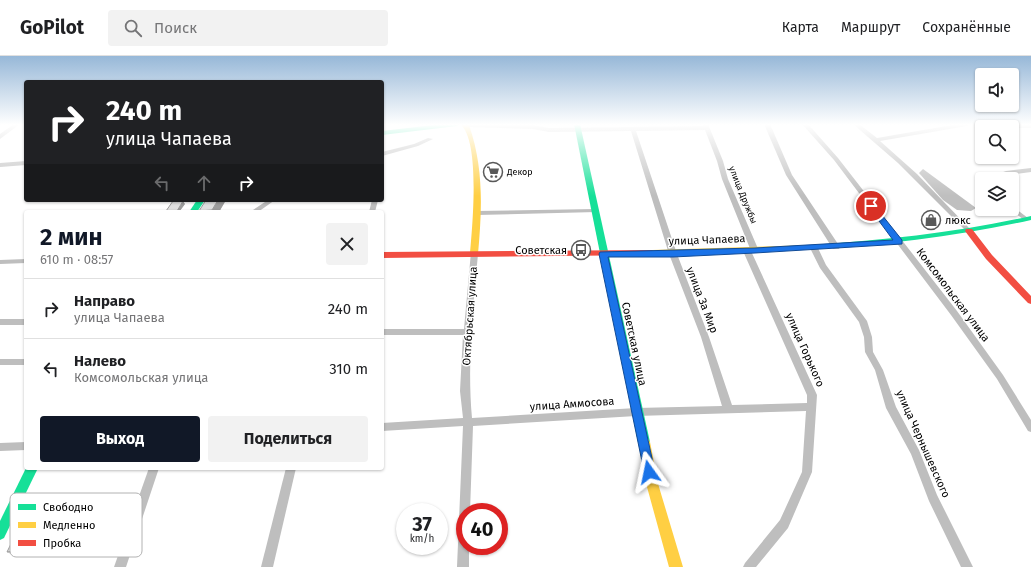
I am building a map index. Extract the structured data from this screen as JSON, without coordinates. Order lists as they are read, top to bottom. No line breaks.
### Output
{"streets":{"street":["улица Дружбы","улица Чапаева","Комсомольская улица","улица За Мир","Октябрьская улица","Советская улица","улица Горького","улица Аммосова","улица Чернышевского"]},"crossings":[["улица Дружбы","улица Чапаева"],["улица Дружбы","улица Горького"],["улица Чапаева","Комсомольская улица"],["улица Чапаева","улица За Мир"],["улица Чапаева","Октябрьская улица"],["улица Чапаева","Советская улица"],["улица Чапаева","улица Горького"],["улица Чапаева","улица Чернышевского"],["улица За Мир","улица Аммосова"],["Октябрьская улица","улица Аммосова"],["Советская улица","улица Аммосова"],["улица Горького","улица Аммосова"]],"places":{"supermarket":["Декор"],"shop":["люкс"],"bus stop":["Советская"]},"legend":["Свободно","Медленно","Пробка"],"page":{"header":"GoPilot","search":"Поиск","nav":["Карта","Маршрут","Сохранённые"],"turn":["240 m","улица Чапаева"],"heading":["2 мин","610 m · 08:57"],"list":[{"name":"Направо","note":"улица Чапаева","value":"240 m"},{"name":"Налево","note":"Комсомольская улица","value":"310 m"}],"buttons":["Выход","Поделиться"],"speed":"37 km/h","limit":"40"}}
